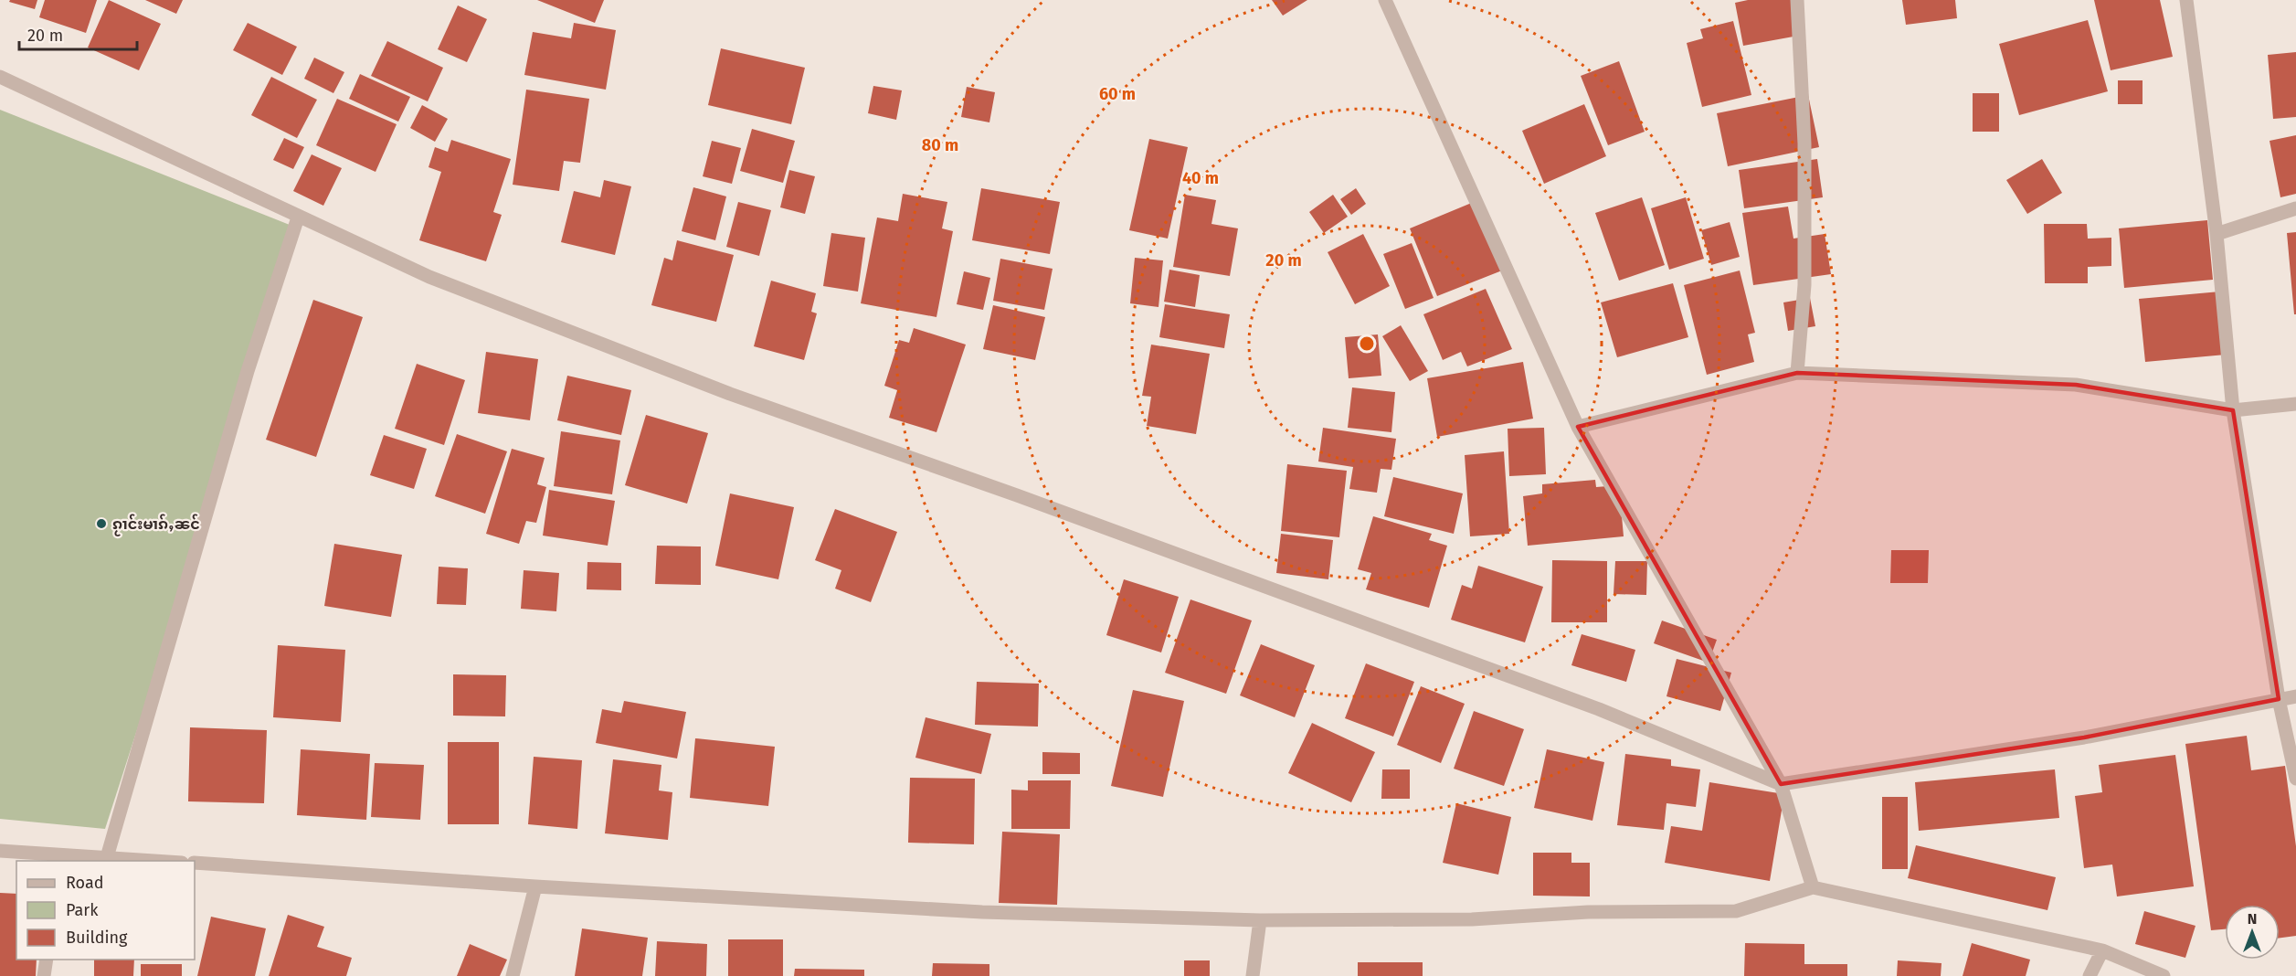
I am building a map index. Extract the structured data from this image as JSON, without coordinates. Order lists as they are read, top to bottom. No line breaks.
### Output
{"places":["ၵႂၢင်းမၢၵ်ႇၼင်"],"legend":["Road","Park","Building"],"scale_bar":"20 m","north":"top","rings":["60 m","80 m","40 m","20 m"]}
